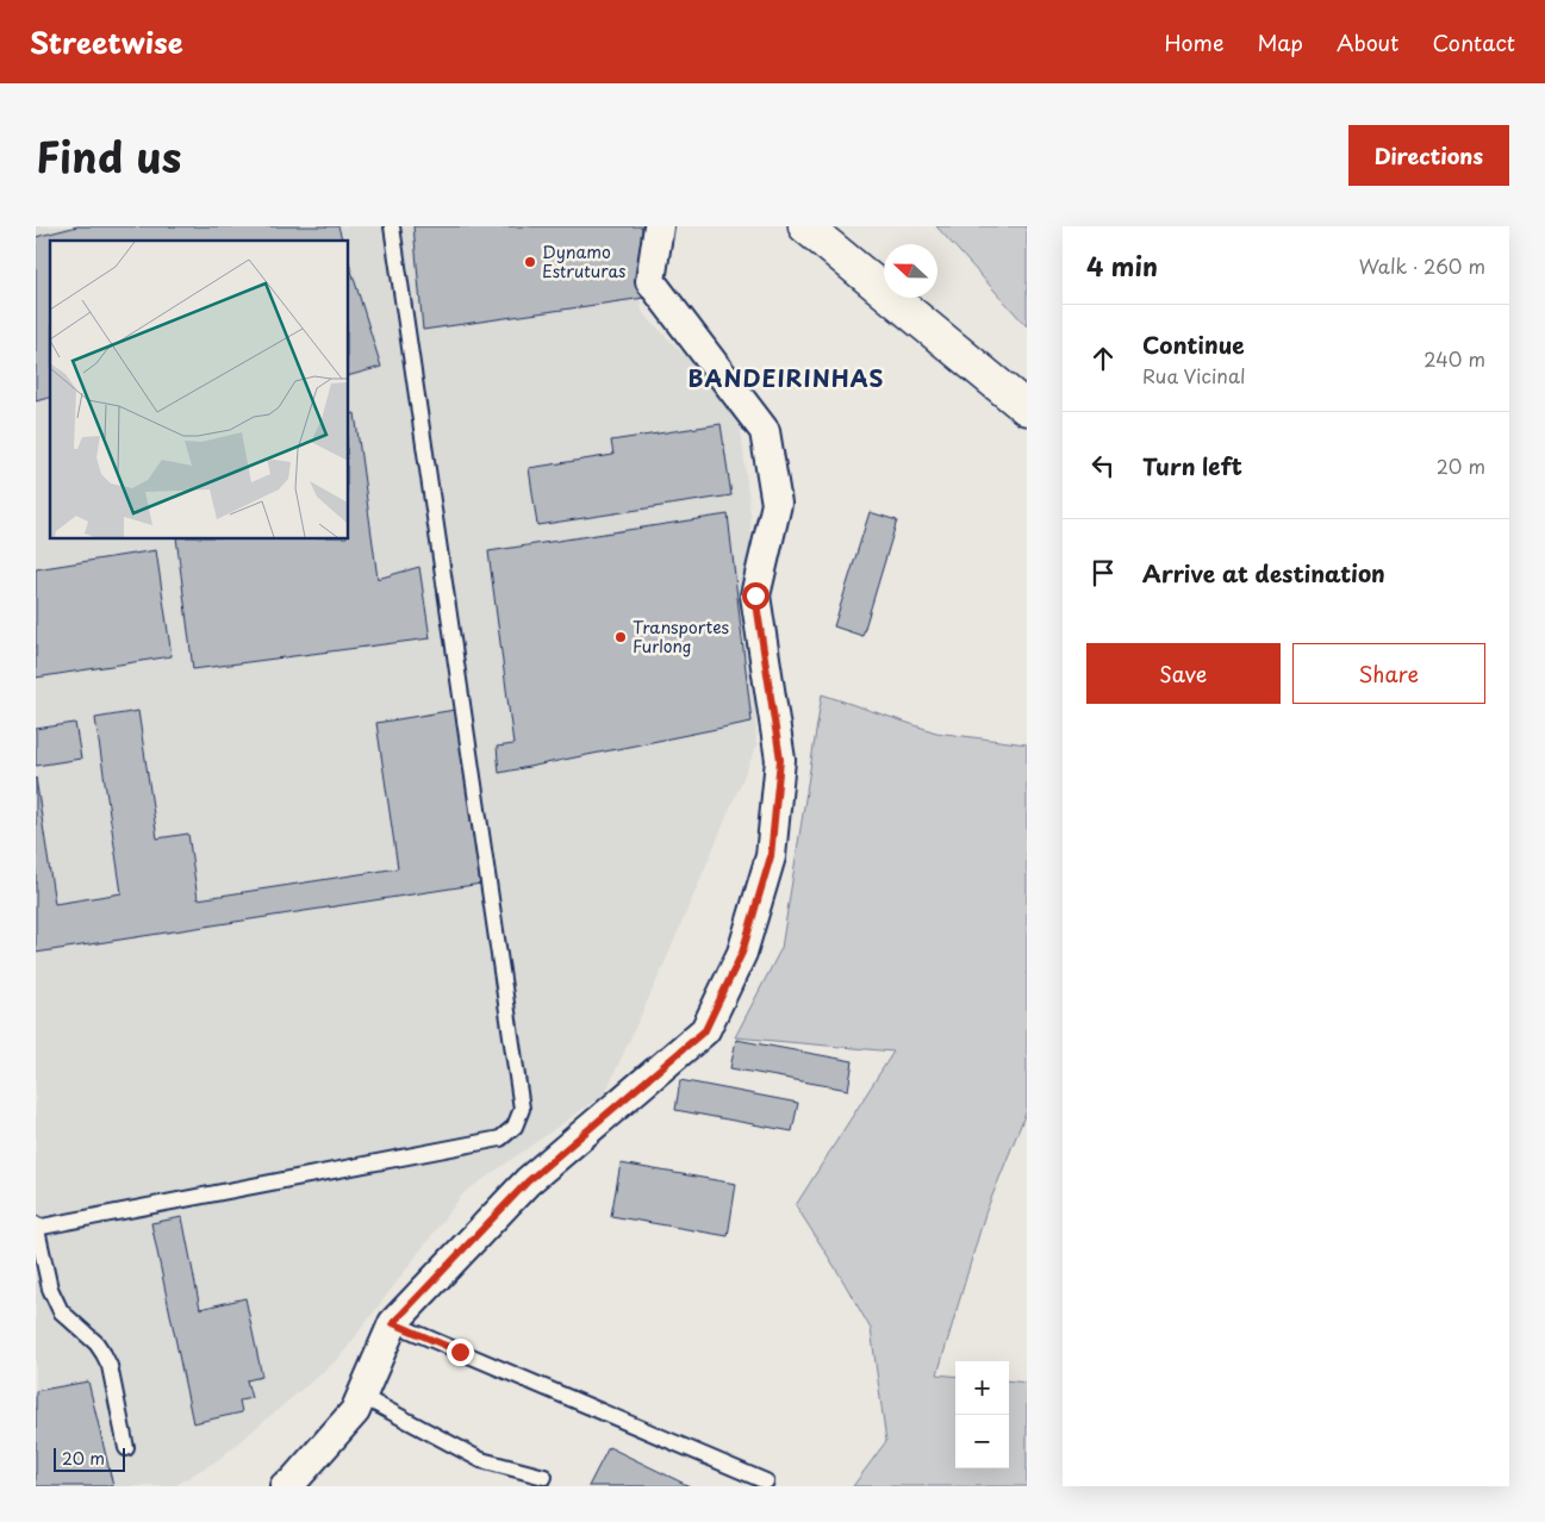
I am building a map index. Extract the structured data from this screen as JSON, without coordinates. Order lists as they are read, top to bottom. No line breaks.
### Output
{"districts":["BANDEIRINHAS"],"places":["Dynamo Estruturas","Transportes Furlong"],"scale_bar":"20 m","north":"left","page":{"header":"Streetwise","nav":["Home","Map","About","Contact"],"title":"Find us","buttons":["Directions",["Save","Share"]],"heading":["4 min","Walk · 260 m"],"list":[["Continue","Rua Vicinal","240 m"],["Turn left","20 m"],"Arrive at destination"],"map_buttons":["+","−"],"scale":"20 m"}}
